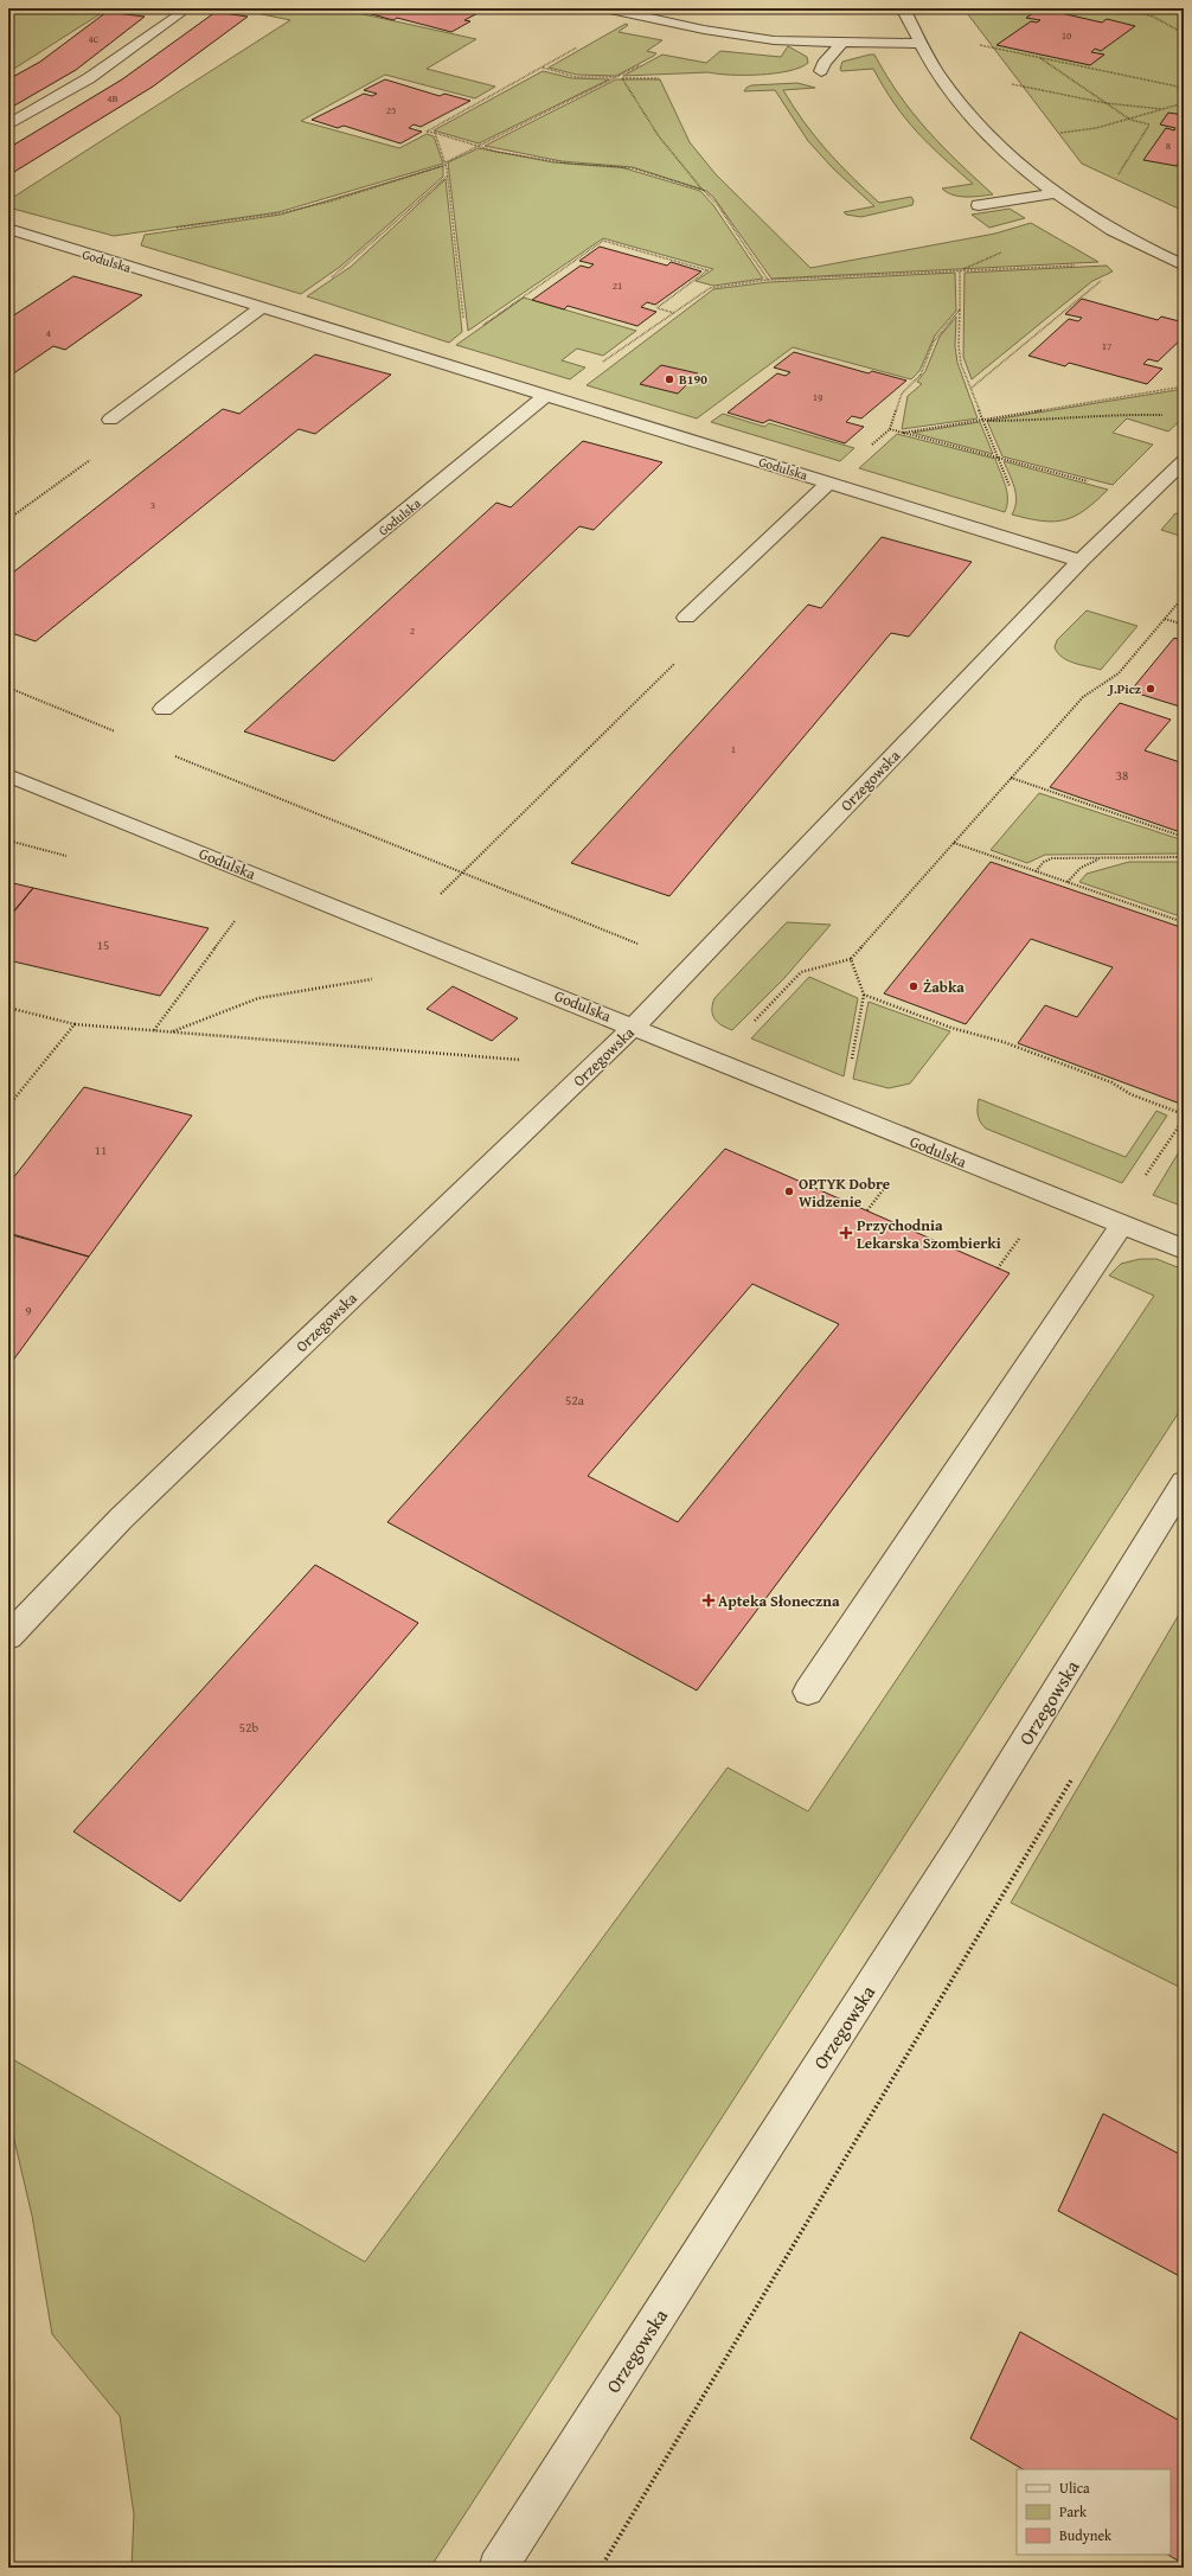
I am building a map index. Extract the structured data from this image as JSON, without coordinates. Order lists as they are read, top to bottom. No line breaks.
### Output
{"streets":{"street":["Godulska","Orzegowska"]},"crossings":[["Godulska","Orzegowska"]],"places":{"other":["B190","J.Picz","Żabka","OPTYK Dobre Widzenie"],"health":["Przychodnia Lekarska Szombierki","Apteka Słoneczna"]},"house_numbers":["10","4C","4B","25","8","21","4","17","19","3","2","1","38","15","11","9","52a","52b"],"legend":["Ulica","Park","Budynek"]}
